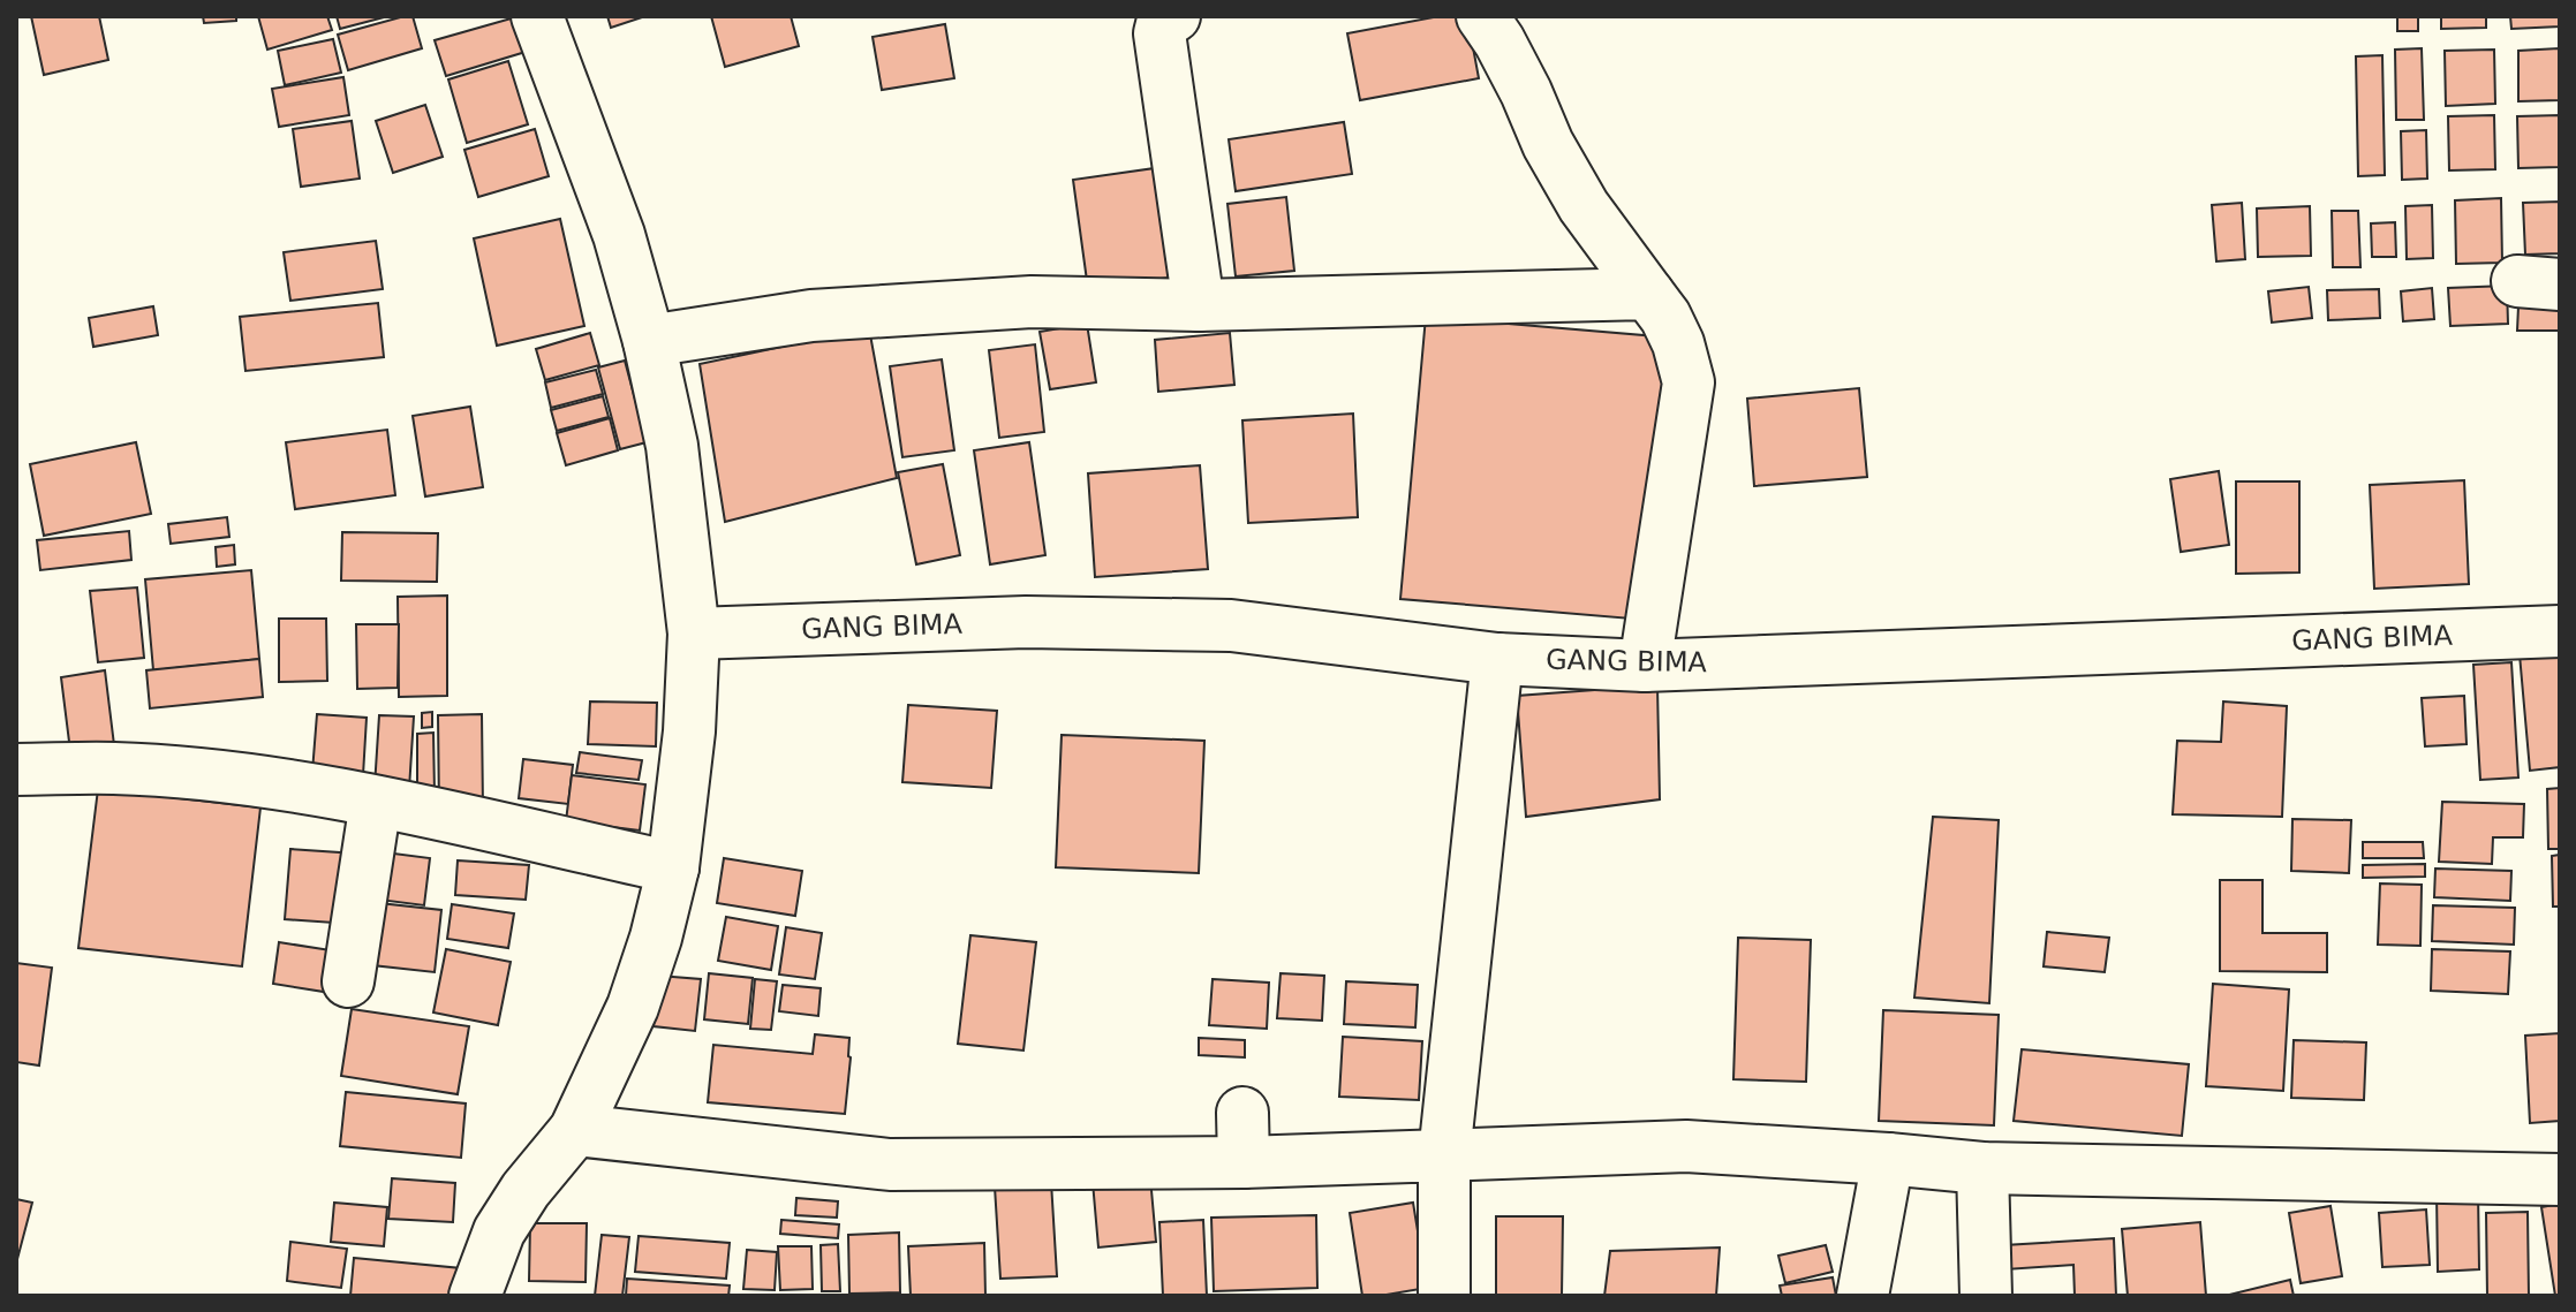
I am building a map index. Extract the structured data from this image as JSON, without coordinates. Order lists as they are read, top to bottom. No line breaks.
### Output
{"streets":{"street":["GANG BIMA"]}}
